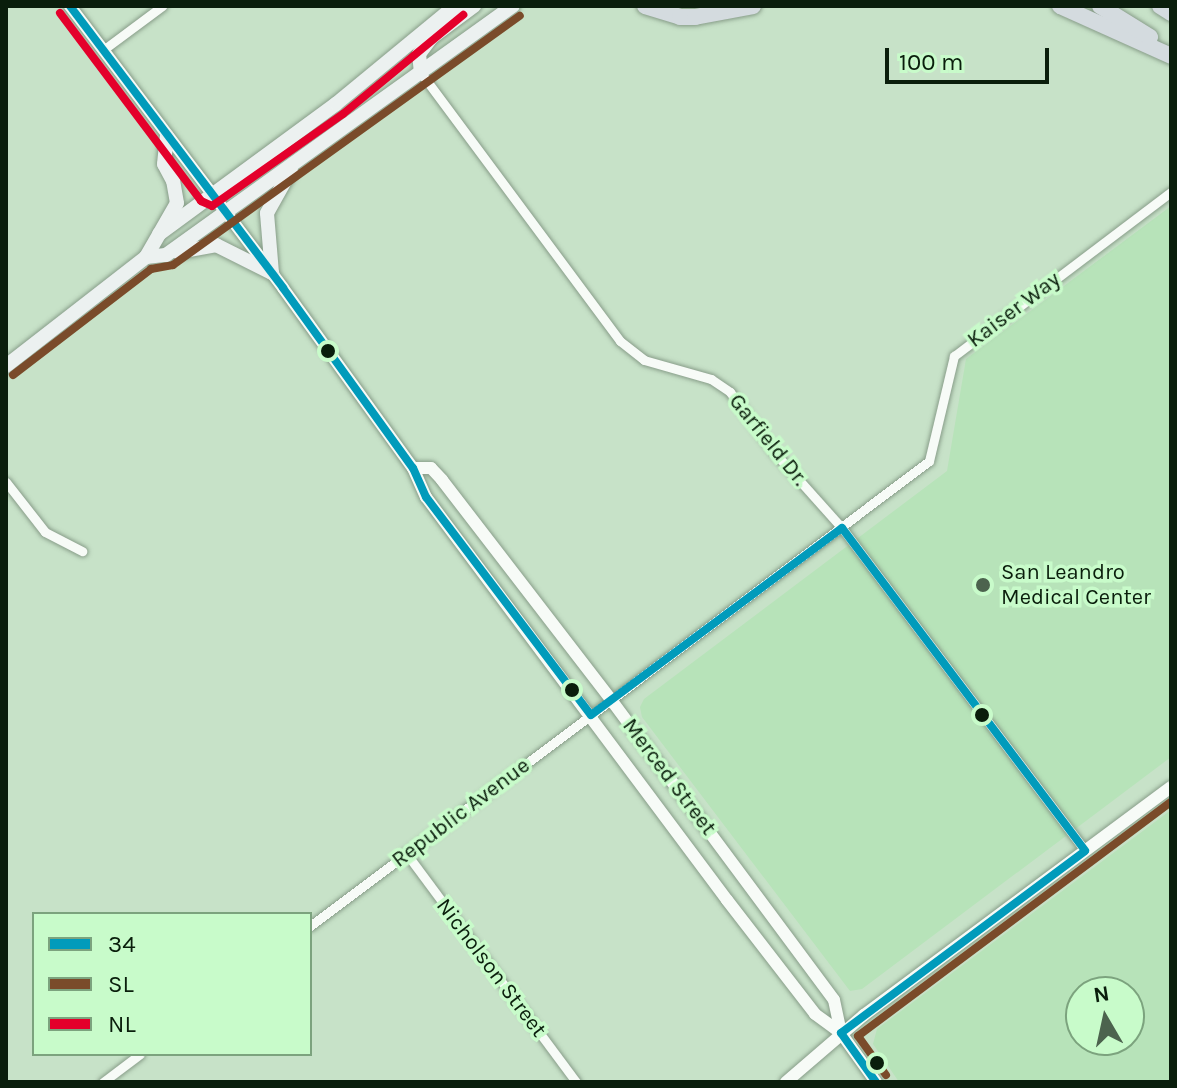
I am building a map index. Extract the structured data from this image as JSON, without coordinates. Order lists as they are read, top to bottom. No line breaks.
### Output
{"streets":{"street":["Kaiser Way","Garfield Dr.","Merced Street","Republic Avenue","Nicholson Street"]},"crossings":[["Kaiser Way","Garfield Dr."],["Kaiser Way","Merced Street"],["Kaiser Way","Republic Avenue"],["Merced Street","Republic Avenue"],["Republic Avenue","Nicholson Street"]],"places":["San Leandro Medical Center"],"lines":["transit line 34","transit line NL","transit line SL"],"legend":["34","SL","NL"],"scale_bar":"100 m","north":"top"}
